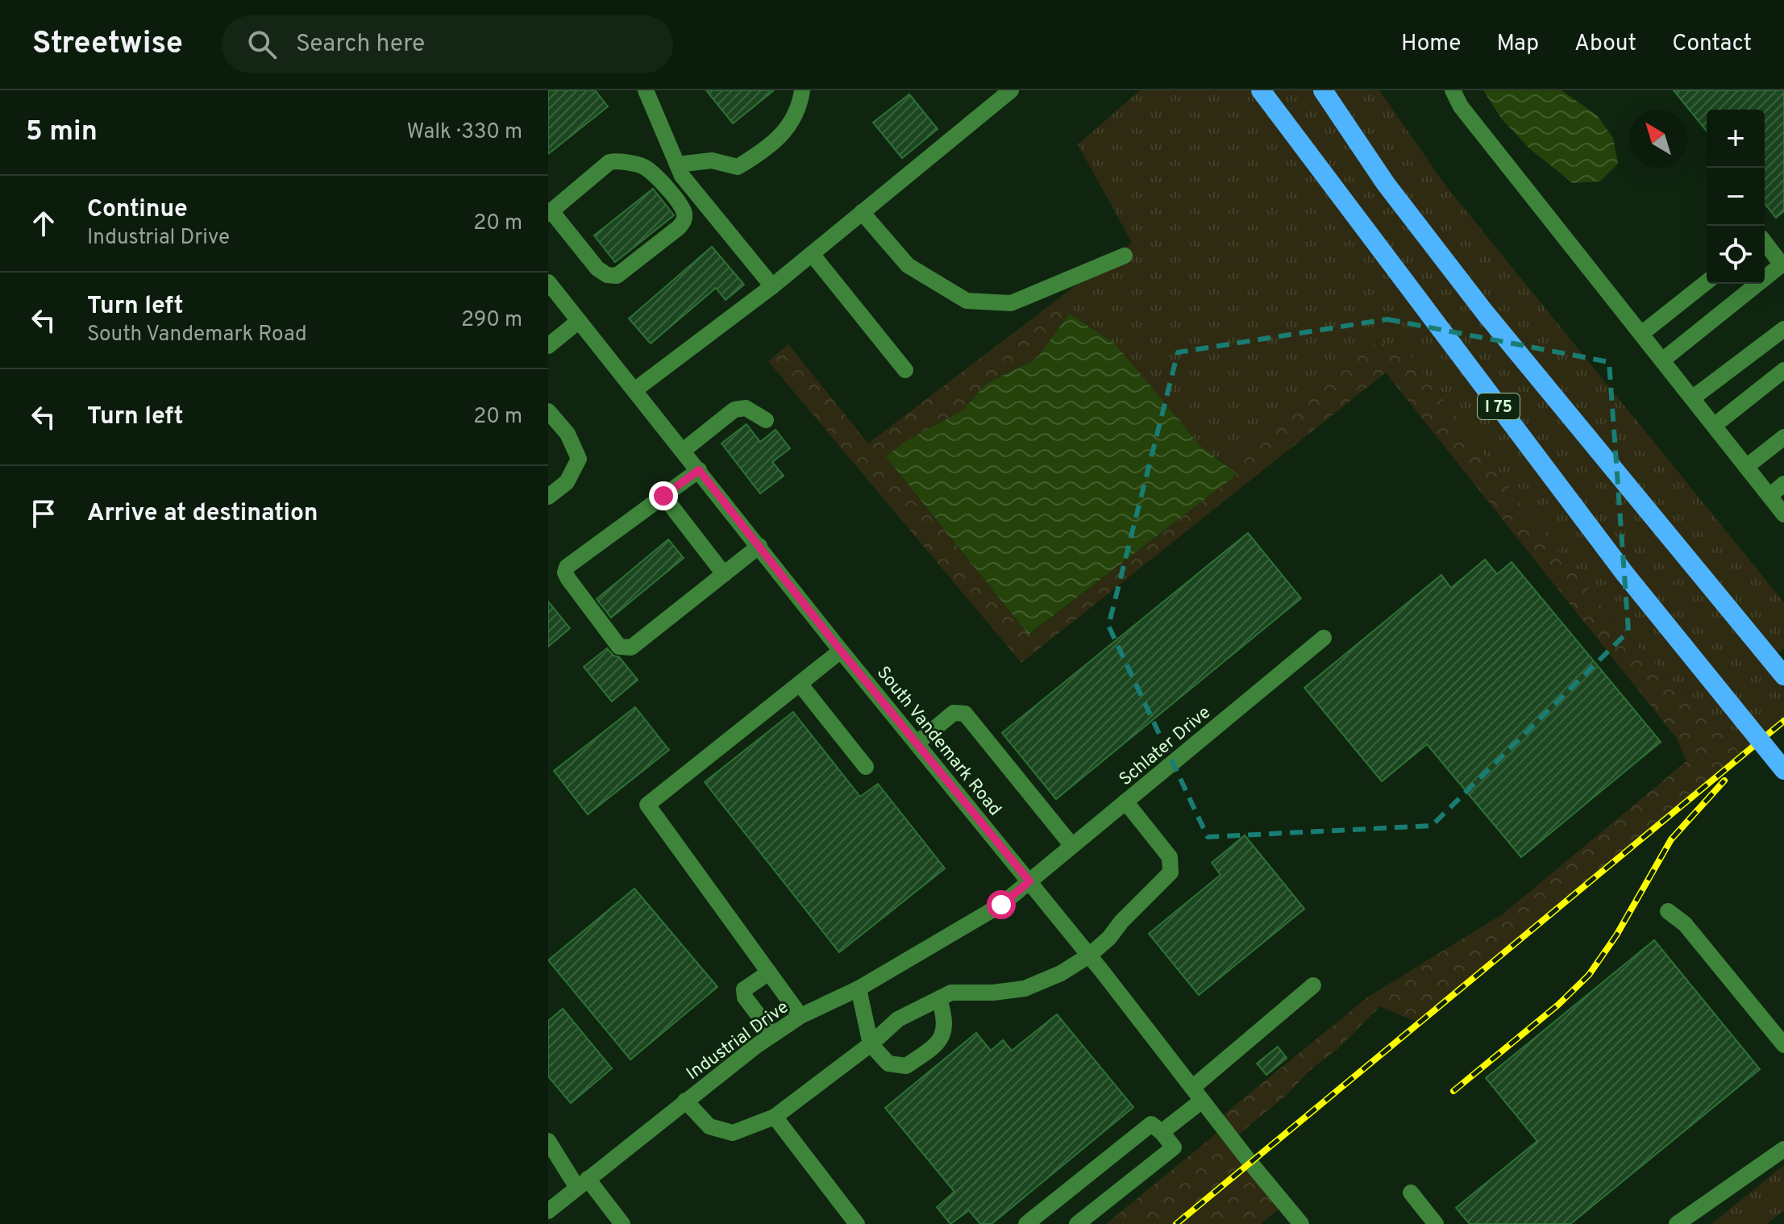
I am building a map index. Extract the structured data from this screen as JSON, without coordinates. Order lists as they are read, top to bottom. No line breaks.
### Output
{"streets":{"highway":["I 75"],"street":["South Vandemark Road","Schlater Drive","Industrial Drive"]},"crossings":[["South Vandemark Road","Schlater Drive"],["South Vandemark Road","Industrial Drive"],["Schlater Drive","Industrial Drive"]],"north":"top left","page":{"header":"Streetwise","search":"Search here","nav":["Home","Map","About","Contact"],"heading":["5 min","Walk · 330 m"],"map_buttons":["+","−"],"list":[["Continue","Industrial Drive","20 m"],["Turn left","South Vandemark Road","290 m"],["Turn left","20 m"],"Arrive at destination"]}}
